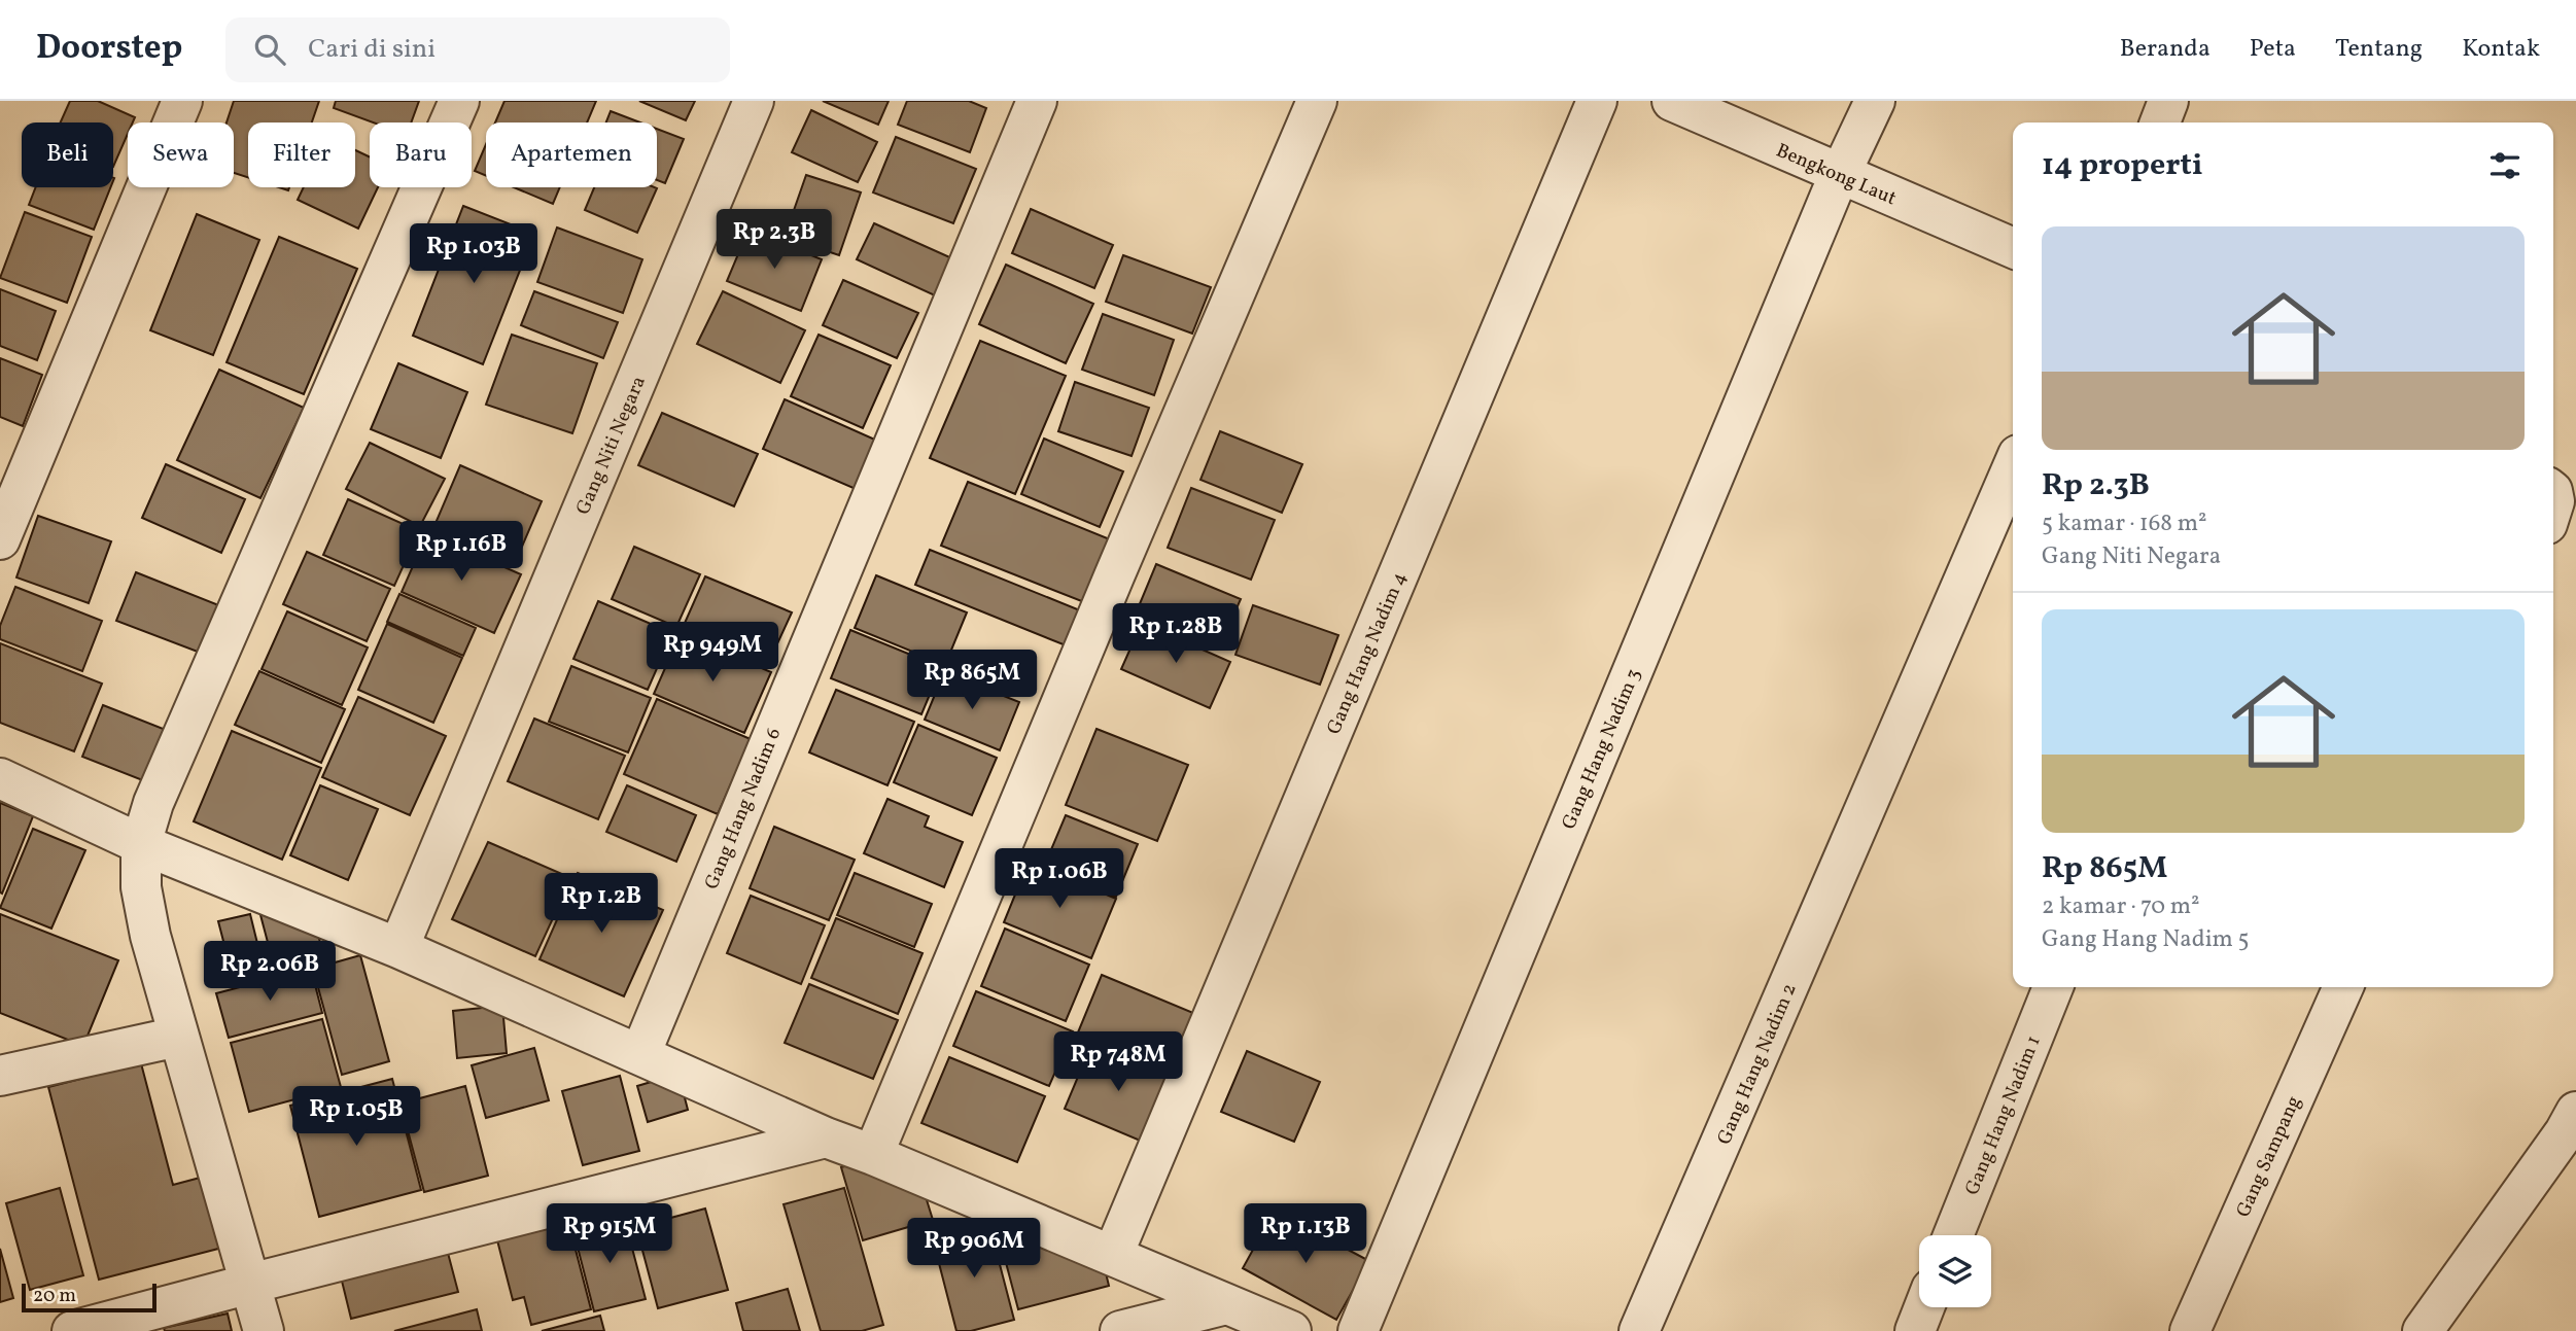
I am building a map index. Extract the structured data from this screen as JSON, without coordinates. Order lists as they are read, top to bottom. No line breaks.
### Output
{"streets":{"street":["Bengkong Laut","Gang Niti Negara","Gang Hang Nadim 4","Gang Hang Nadim 3","Gang Hang Nadim 6","Gang Hang Nadim 2","Gang Hang Nadim 1","Gang Sampang"]},"crossings":[["Bengkong Laut","Gang Hang Nadim 3"]],"scale_bar":"20 m","page":{"header":"Doorstep","search":"Cari di sini","nav":["Beranda","Peta","Tentang","Kontak"],"chip":["Beli","Sewa","Filter","Baru","Apartemen"],"heading":"14 properti","price":["Rp 2.3B","Rp 1.03B","Rp 1.16B","Rp 1.28B","Rp 949M","Rp 865M","Rp 1.06B","Rp 1.2B","Rp 2.06B","Rp 748M","Rp 1.05B","Rp 915M","Rp 1.13B","Rp 906M"],"list":[{"name":"Rp 2.3B","note":"5 kamar · 168 m² · Gang Niti Negara"},{"name":"Rp 865M","note":"2 kamar · 70 m² · Gang Hang Nadim 5"}],"scale":"20 m"}}
